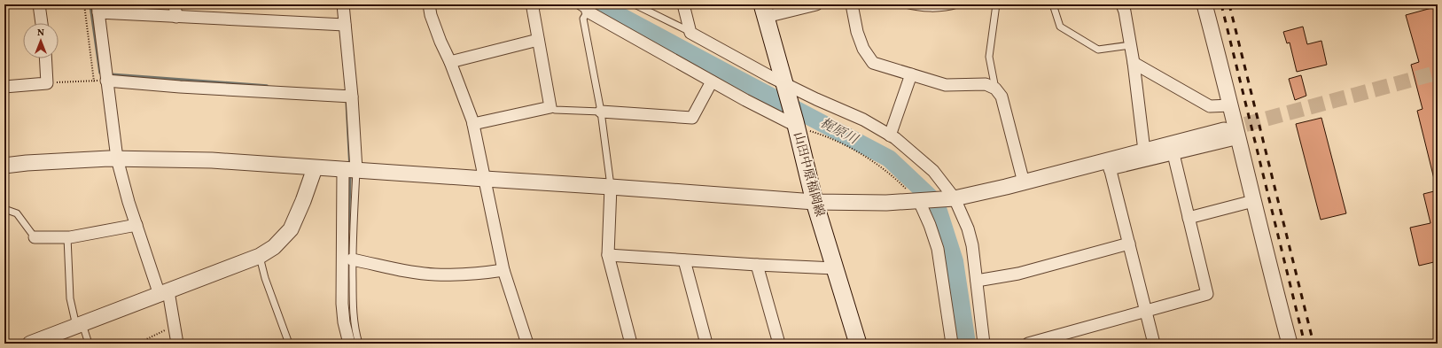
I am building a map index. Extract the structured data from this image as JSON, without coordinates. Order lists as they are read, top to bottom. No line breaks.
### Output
{"streets":{"main road":["山田中原福岡線"]},"water":["梶原川"],"north":"top"}
